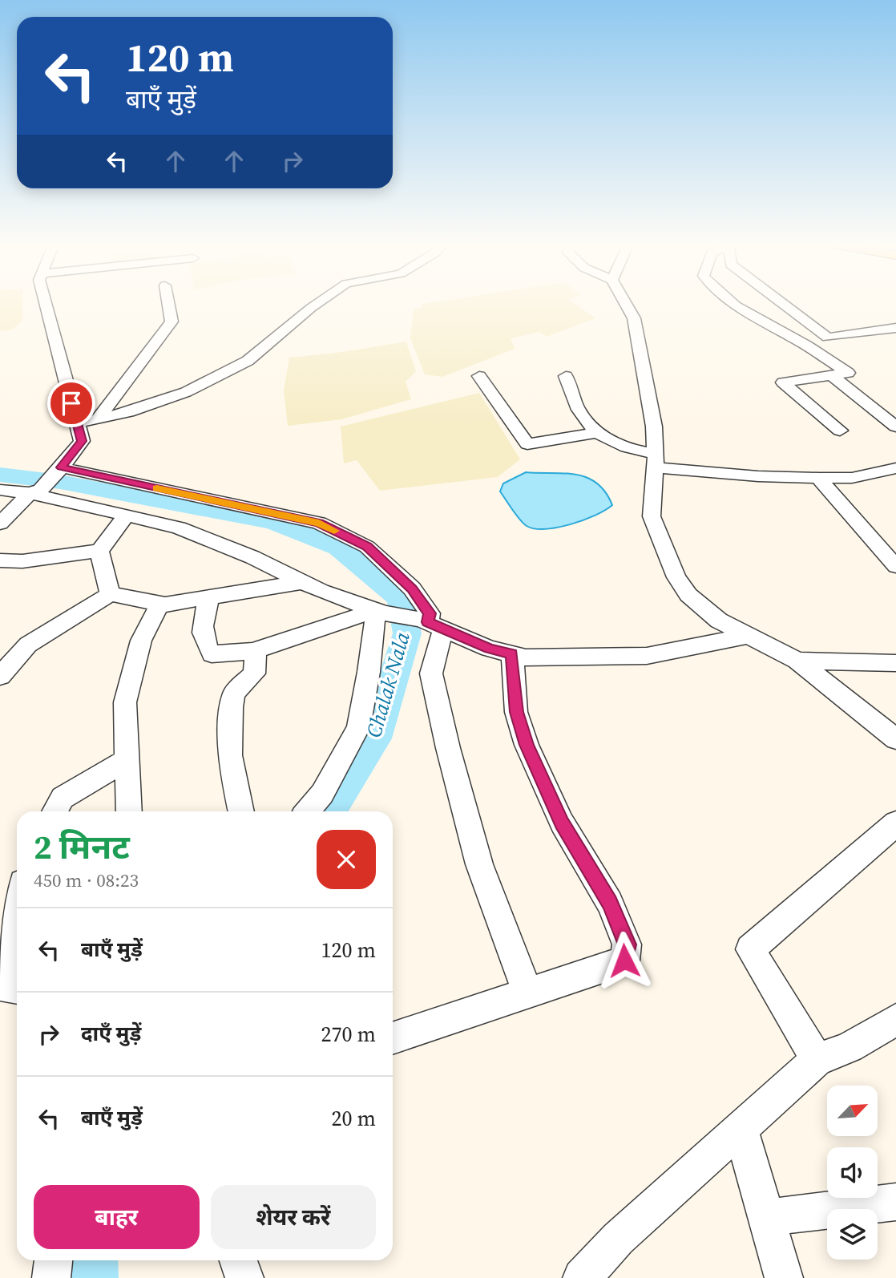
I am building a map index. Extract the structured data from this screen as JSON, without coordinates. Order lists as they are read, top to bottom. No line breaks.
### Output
{"water":["Chalak Nala"],"north":"top right","page":{"turn":["120 m","बाएँ मुड़ें"],"heading":["2 मिनट","450 m · 08:23"],"list":[{"name":"बाएँ मुड़ें","value":"120 m"},{"name":"दाएँ मुड़ें","value":"270 m"},{"name":"बाएँ मुड़ें","value":"20 m"}],"buttons":["बाहर","शेयर करें"]}}
